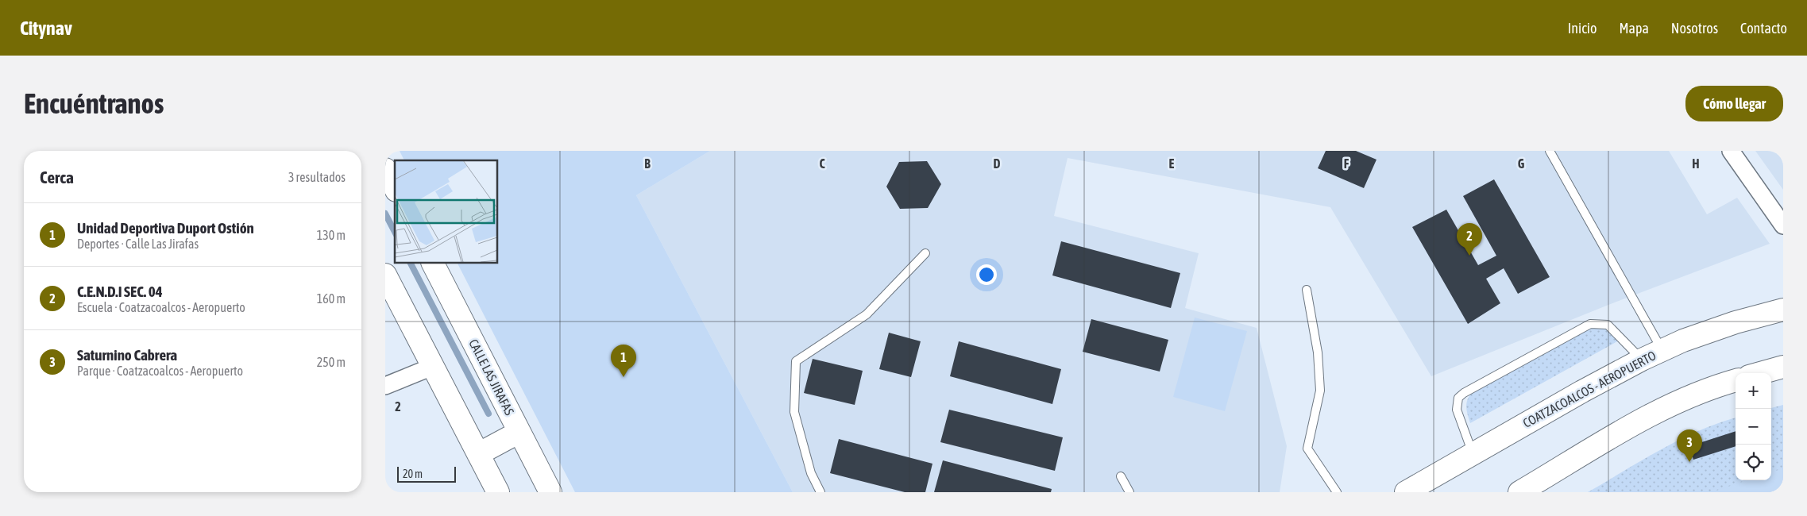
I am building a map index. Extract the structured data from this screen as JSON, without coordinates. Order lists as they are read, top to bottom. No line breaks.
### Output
{"streets":{"main road":["CALLE LAS JIRAFAS","COATZACOALCOS - AEROPUERTO"]},"scale_bar":"20 m","page":{"header":"Citynav","nav":["Inicio","Mapa","Nosotros","Contacto"],"buttons":"Cómo llegar","title":"Encuéntranos","heading":["Cerca","3 resultados"],"list":[{"mark":"1","name":"Unidad Deportiva Duport Ostión","note":"Deportes · Calle Las Jirafas","value":"130 m"},{"mark":"2","name":"C.E.N.D.I SEC. 04","note":"Escuela · Coatzacoalcos - Aeropuerto","value":"160 m"},{"mark":"3","name":"Saturnino Cabrera","note":"Parque · Coatzacoalcos - Aeropuerto","value":"250 m"}],"pins":["2","1","3"],"map_buttons":["+","−"],"scale":"20 m"},"grid":{"columns":["B","C","D","E","F","G","H"],"rows":["2"]}}
